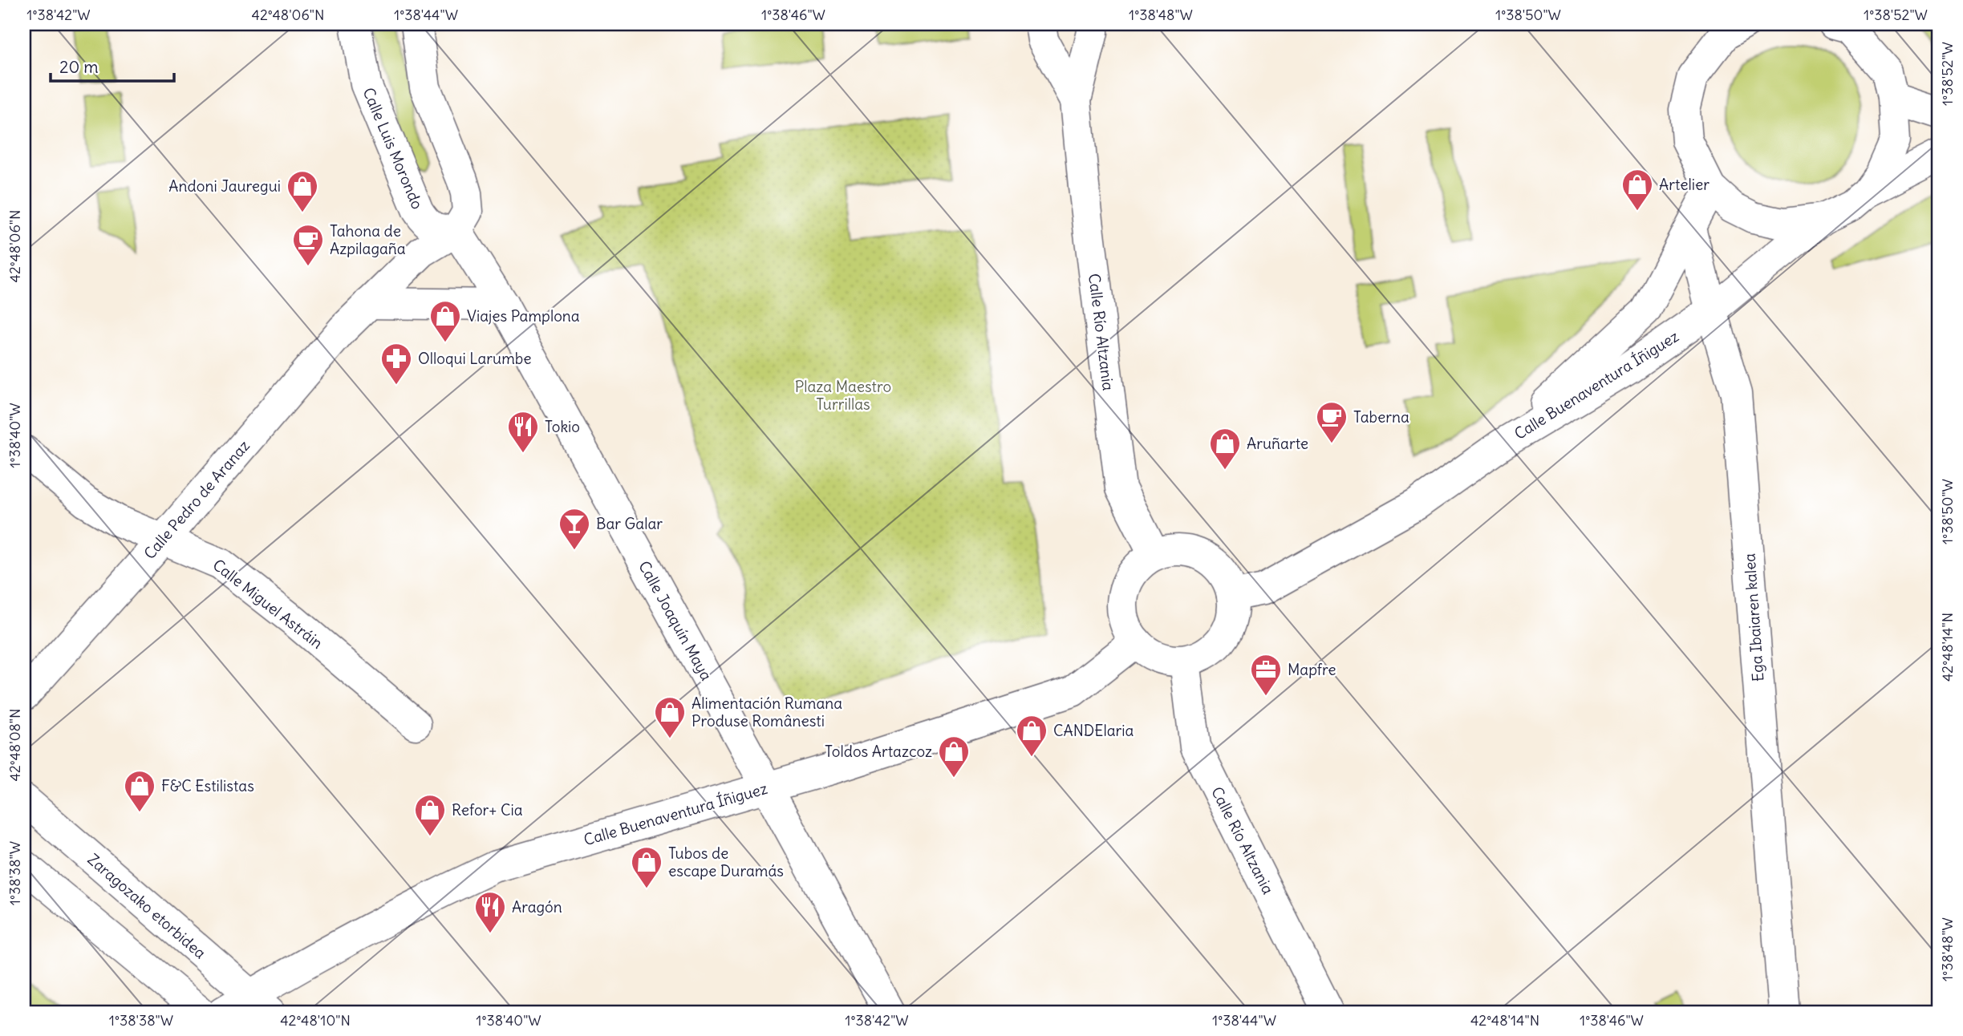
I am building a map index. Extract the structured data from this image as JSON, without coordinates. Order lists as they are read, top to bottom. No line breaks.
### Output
{"streets":{"street":["Calle Luis Morondo","Calle Río Altzania","Calle Buenaventura Íñiguez","Calle Pedro de Aranaz","Calle Miguel Astráin","Ega Ibaiaren kalea","Calle Joaquín Maya","Zaragozako etorbidea"]},"crossings":[["Calle Luis Morondo","Calle Pedro de Aranaz"],["Calle Luis Morondo","Calle Joaquín Maya"],["Calle Río Altzania","Calle Buenaventura Íñiguez"],["Calle Buenaventura Íñiguez","Ega Ibaiaren kalea"],["Calle Buenaventura Íñiguez","Calle Joaquín Maya"],["Calle Buenaventura Íñiguez","Zaragozako etorbidea"],["Calle Pedro de Aranaz","Calle Miguel Astráin"],["Calle Pedro de Aranaz","Calle Joaquín Maya"]],"parks":["Plaza Maestro Turrillas"],"places":{"shop":["Artelier","Andoni Jauregui","Viajes Pamplona","Aruñarte","Alimentación Rumana Produse Românesti","CANDElaria","Toldos Artazcoz","F&C Estilistas","Refor+ Cia","Tubos de escape Duramás"],"cafe":["Tahona de Azpilagaña","Taberna"],"pharmacy":["Olloqui Larumbe"],"restaurant":["Tokio","Aragón"],"bar":["Bar Galar"],"office":["Mapfre"]},"scale_bar":"20 m","coordinates":["1°38'42\"W","42°48'06\"N","1°38'44\"W","1°38'46\"W","1°38'48\"W","1°38'50\"W","1°38'52\"W","1°38'40\"W","42°48'14\"N","42°48'08\"N","1°38'38\"W","42°48'10\"N"]}
